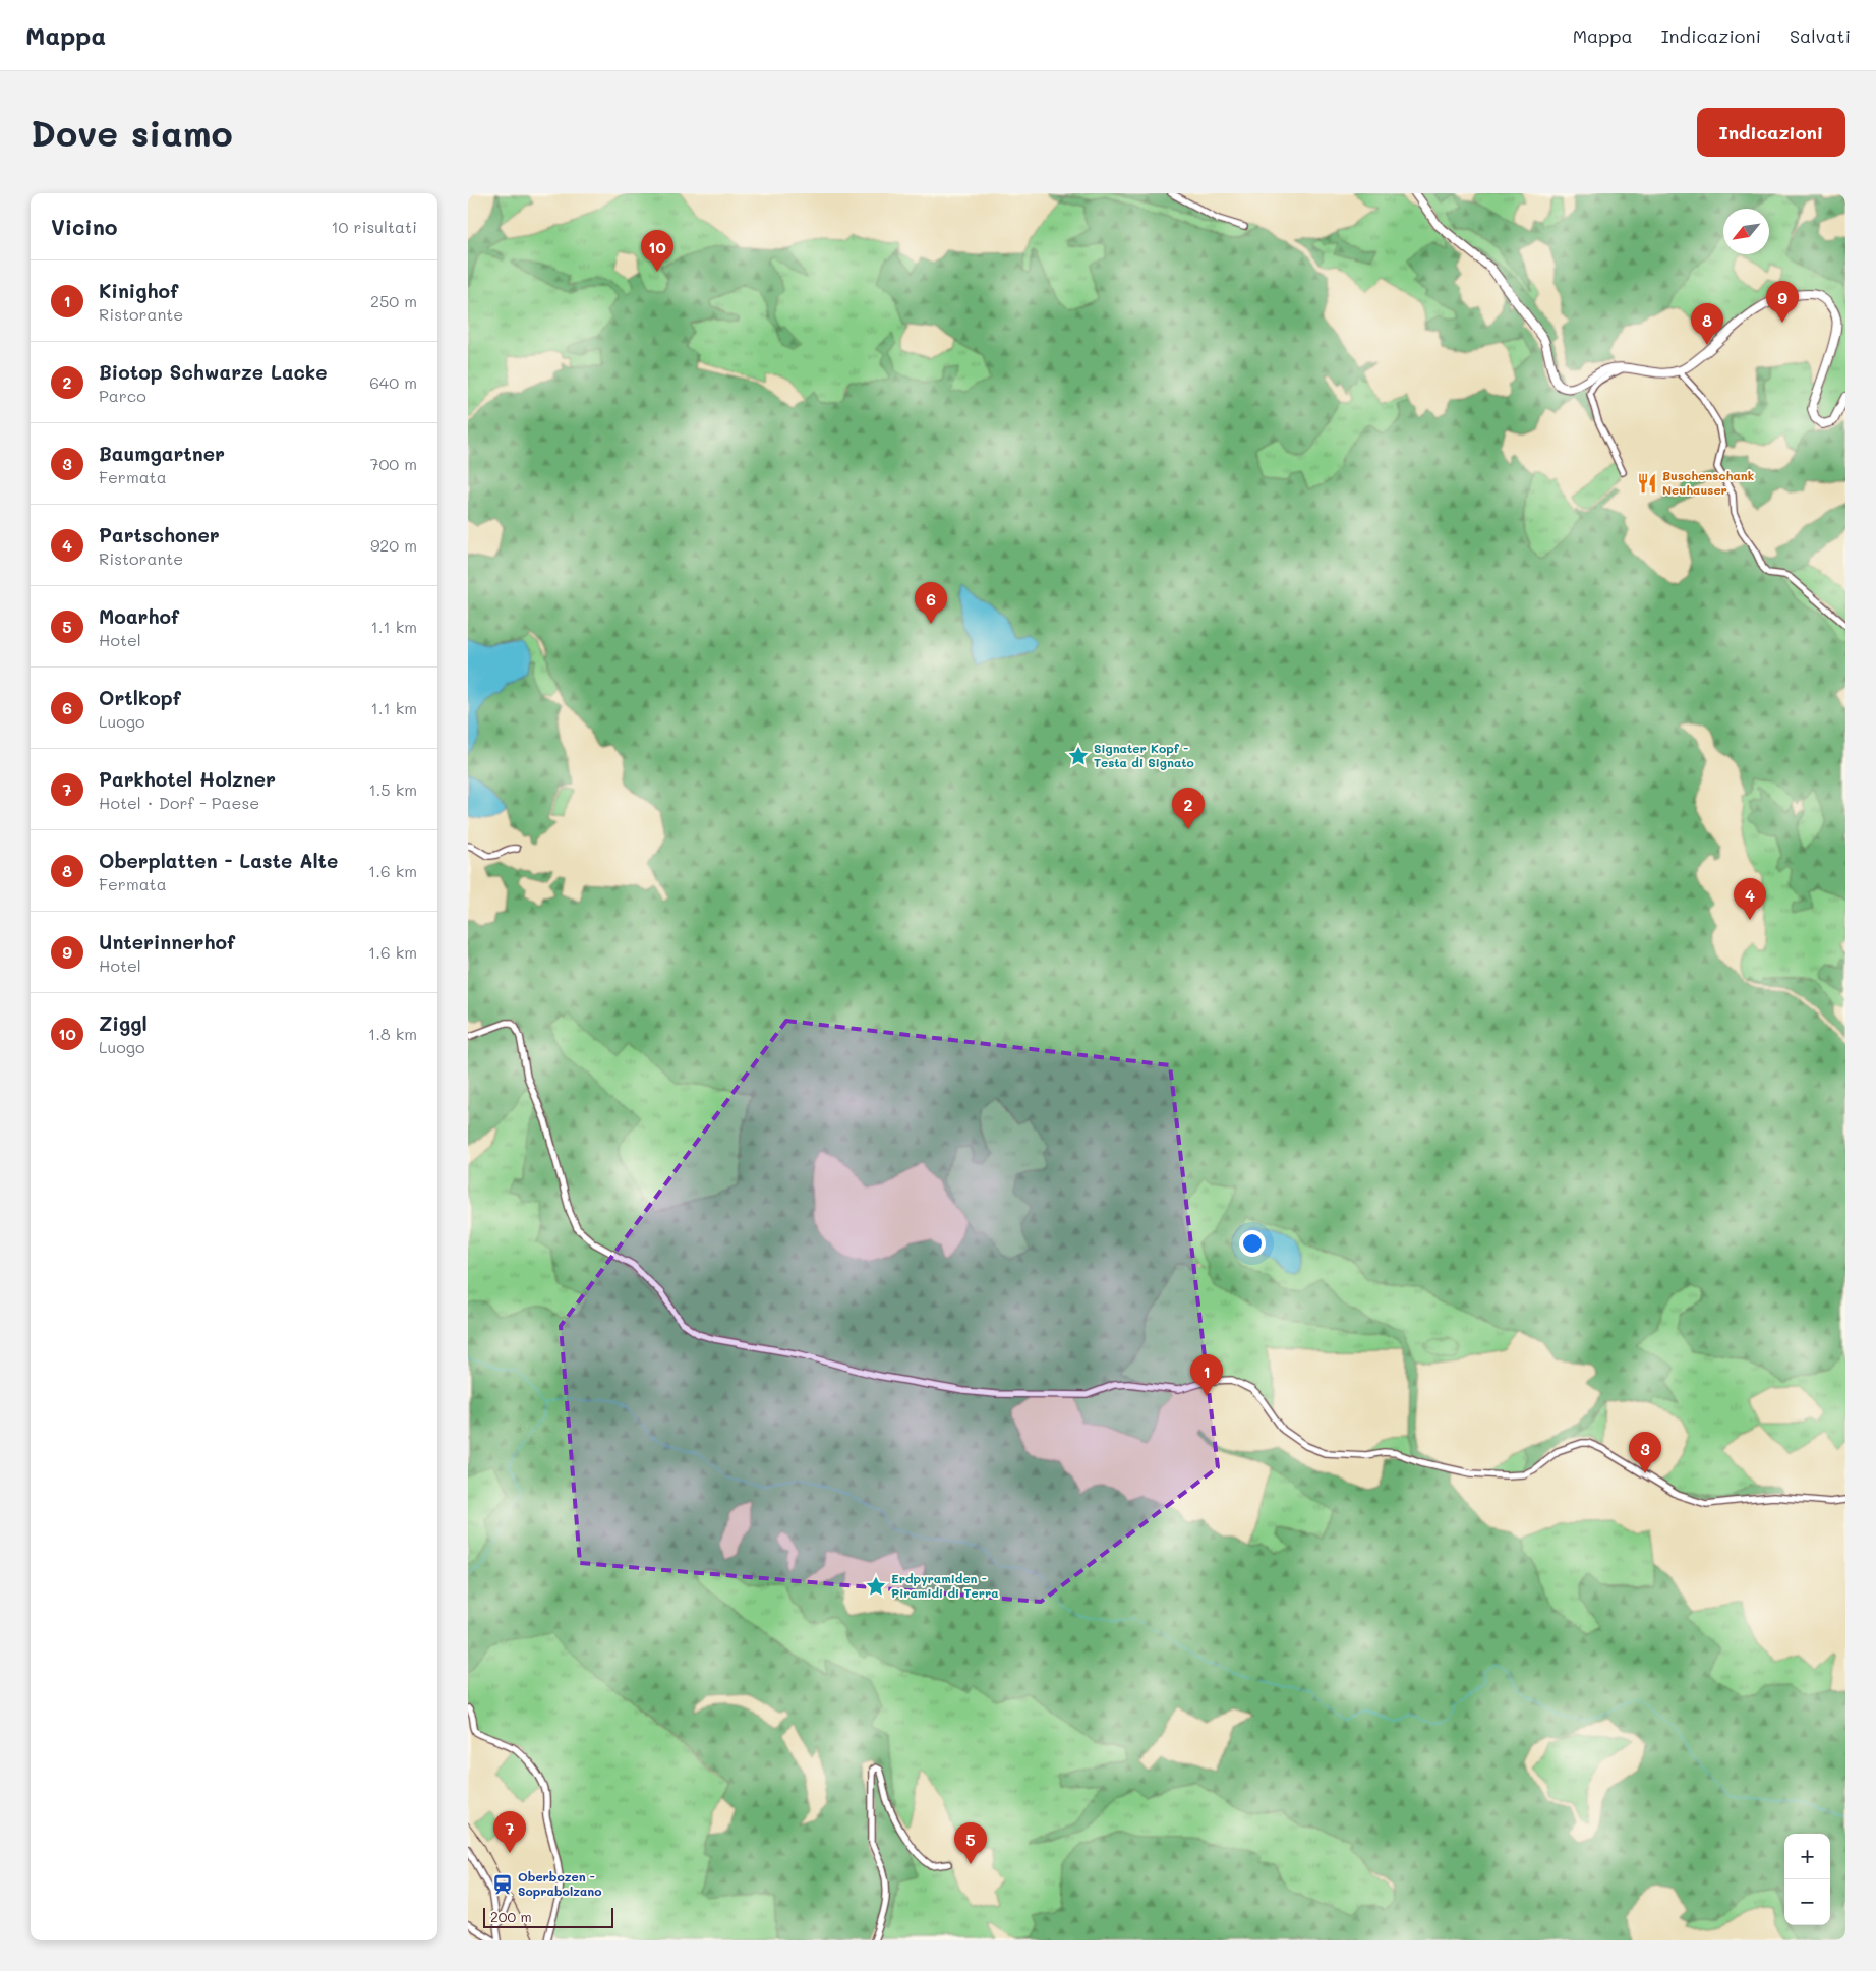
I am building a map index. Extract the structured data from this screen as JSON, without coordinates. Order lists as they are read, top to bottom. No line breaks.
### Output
{"places":{"restaurant":["Buschenschank Neuhauser"],"place":["Signater Kopf - Testa di Signato","Erdpyramiden - Piramidi di Terra"],"station":["Oberbozen - Soprabolzano"]},"scale_bar":"200 m","north":"bottom left","page":{"header":"Mappa","nav":["Mappa","Indicazioni","Salvati"],"buttons":"Indicazioni","title":"Dove siamo","heading":["Vicino","10 risultati"],"pins":["10","9","8","6","2","4","1","3","7","5"],"list":[{"mark":"1","name":"Kinighof","note":"Ristorante","value":"250 m"},{"mark":"2","name":"Biotop Schwarze Lacke","note":"Parco","value":"640 m"},{"mark":"3","name":"Baumgartner","note":"Fermata","value":"700 m"},{"mark":"4","name":"Partschoner","note":"Ristorante","value":"920 m"},{"mark":"5","name":"Moarhof","note":"Hotel","value":"1.1 km"},{"mark":"6","name":"Ortlkopf","note":"Luogo","value":"1.1 km"},{"mark":"7","name":"Parkhotel Holzner","note":"Hotel · Dorf - Paese","value":"1.5 km"},{"mark":"8","name":"Oberplatten - Laste Alte","note":"Fermata","value":"1.6 km"},{"mark":"9","name":"Unterinnerhof","note":"Hotel","value":"1.6 km"},{"mark":"10","name":"Ziggl","note":"Luogo","value":"1.8 km"}],"map_buttons":["+","−"],"scale":"200 m"}}
